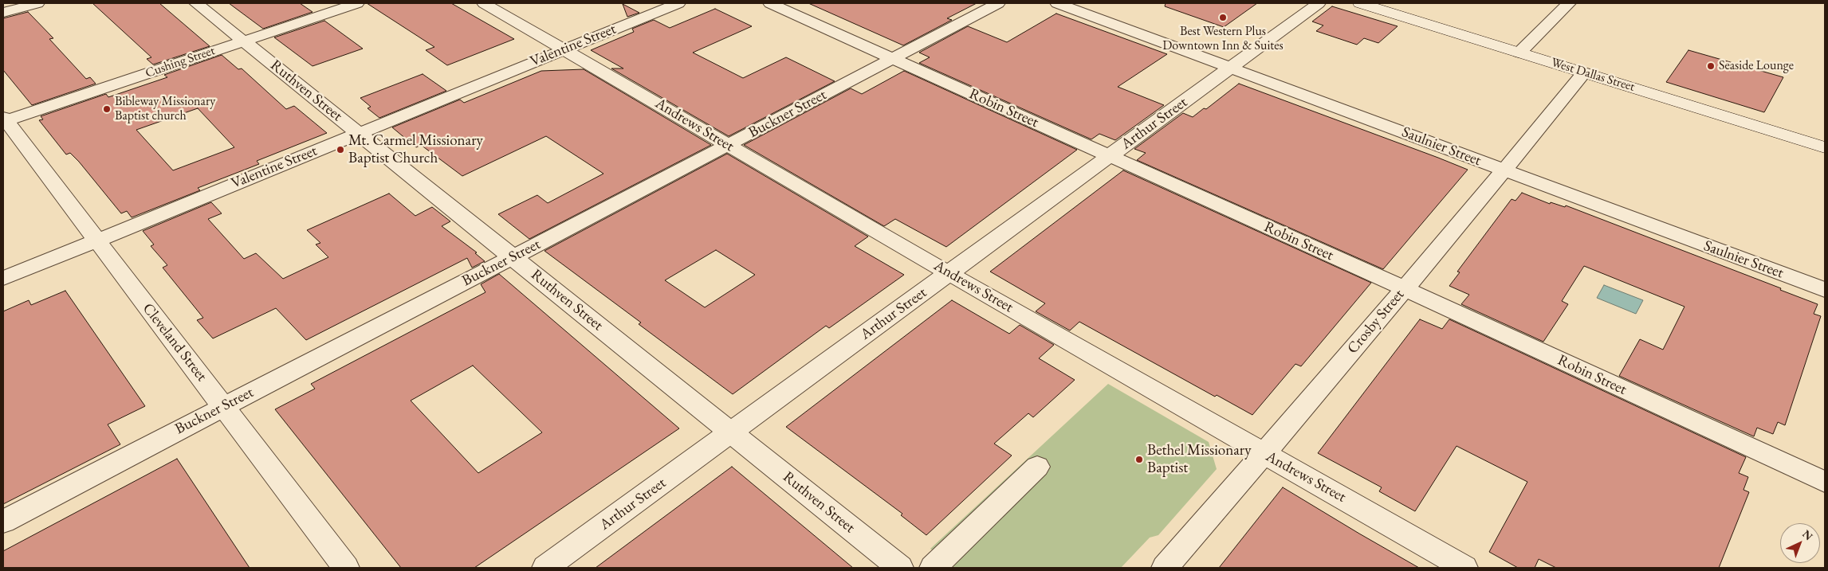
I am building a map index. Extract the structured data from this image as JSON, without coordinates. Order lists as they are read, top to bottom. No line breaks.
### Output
{"streets":{"main road":["West Dallas Street"],"street":["Valentine Street","Cushing Street","Ruthven Street","Robin Street","Buckner Street","Arthur Street","Andrews Street","Saulnier Street","Crosby Street","Cleveland Street"]},"crossings":[["Valentine Street","Ruthven Street"],["Valentine Street","Andrews Street"],["Valentine Street","Cleveland Street"],["Cushing Street","Ruthven Street"],["Cushing Street","Cleveland Street"],["West Dallas Street","Crosby Street"],["Ruthven Street","Buckner Street"],["Ruthven Street","Arthur Street"],["Robin Street","Buckner Street"],["Robin Street","Arthur Street"],["Robin Street","Crosby Street"],["Buckner Street","Andrews Street"],["Buckner Street","Cleveland Street"],["Arthur Street","Andrews Street"],["Arthur Street","Saulnier Street"],["Andrews Street","Crosby Street"],["Saulnier Street","Crosby Street"]],"places":["Best Western Plus Downtown Inn & Suites","Seaside Lounge","Bibleway Missionary Baptist church","Mt. Carmel Missionary Baptist Church","Bethel Missionary Baptist"],"north":"top right"}
